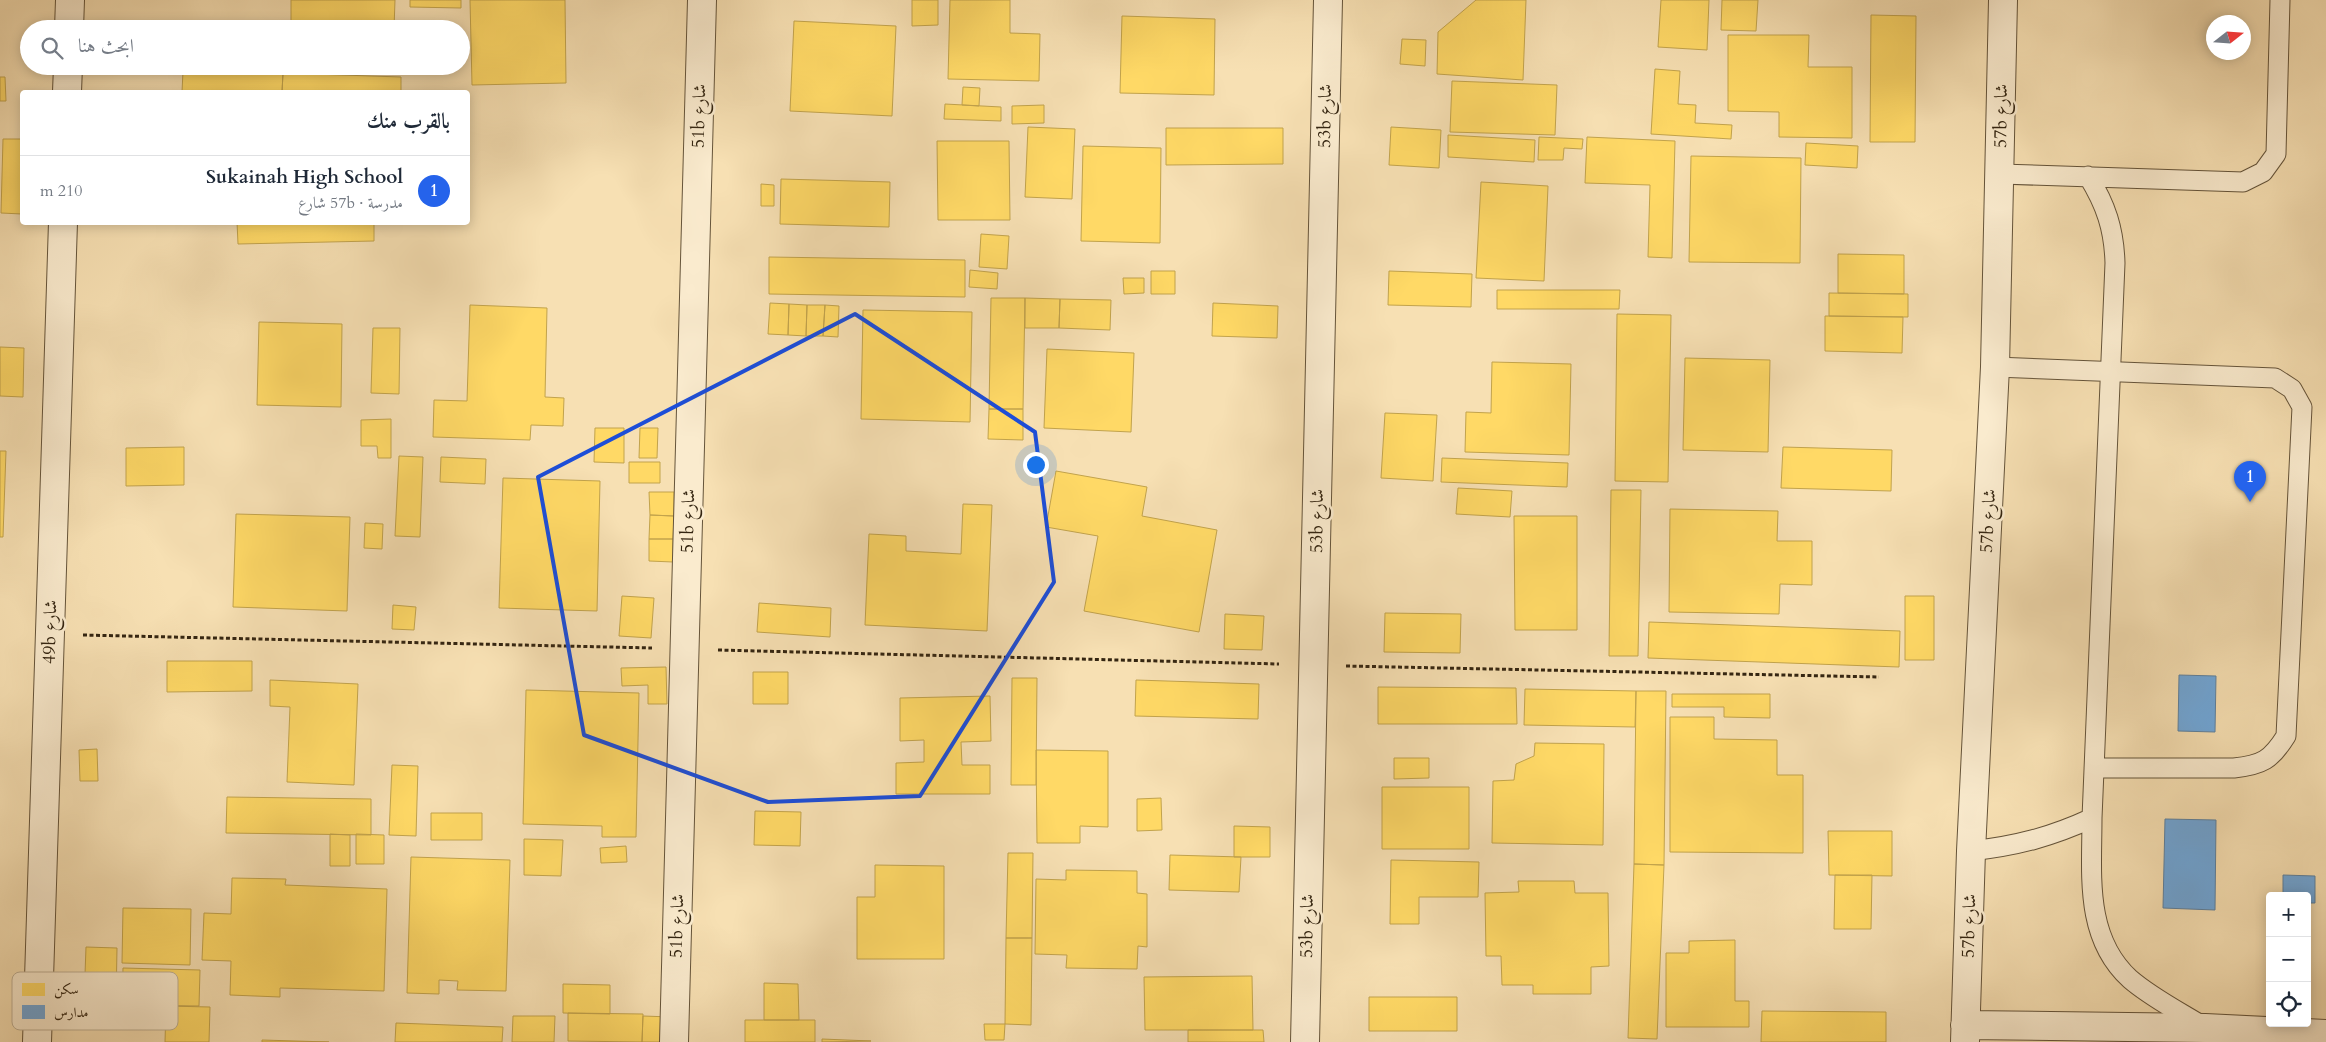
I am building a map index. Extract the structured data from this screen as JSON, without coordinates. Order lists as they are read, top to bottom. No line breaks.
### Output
{"streets":{"street":["51b شارع","53b شارع","57b شارع","49b شارع"]},"legend":["سكن","مدارس"],"north":"right","page":{"search":"ابحث هنا","heading":"بالقرب منك","list":[{"mark":"1","name":"Sukainah High School","note":"مدرسة · 57b شارع","value":"210 m"}],"pins":"1","map_buttons":["+","−"]}}
